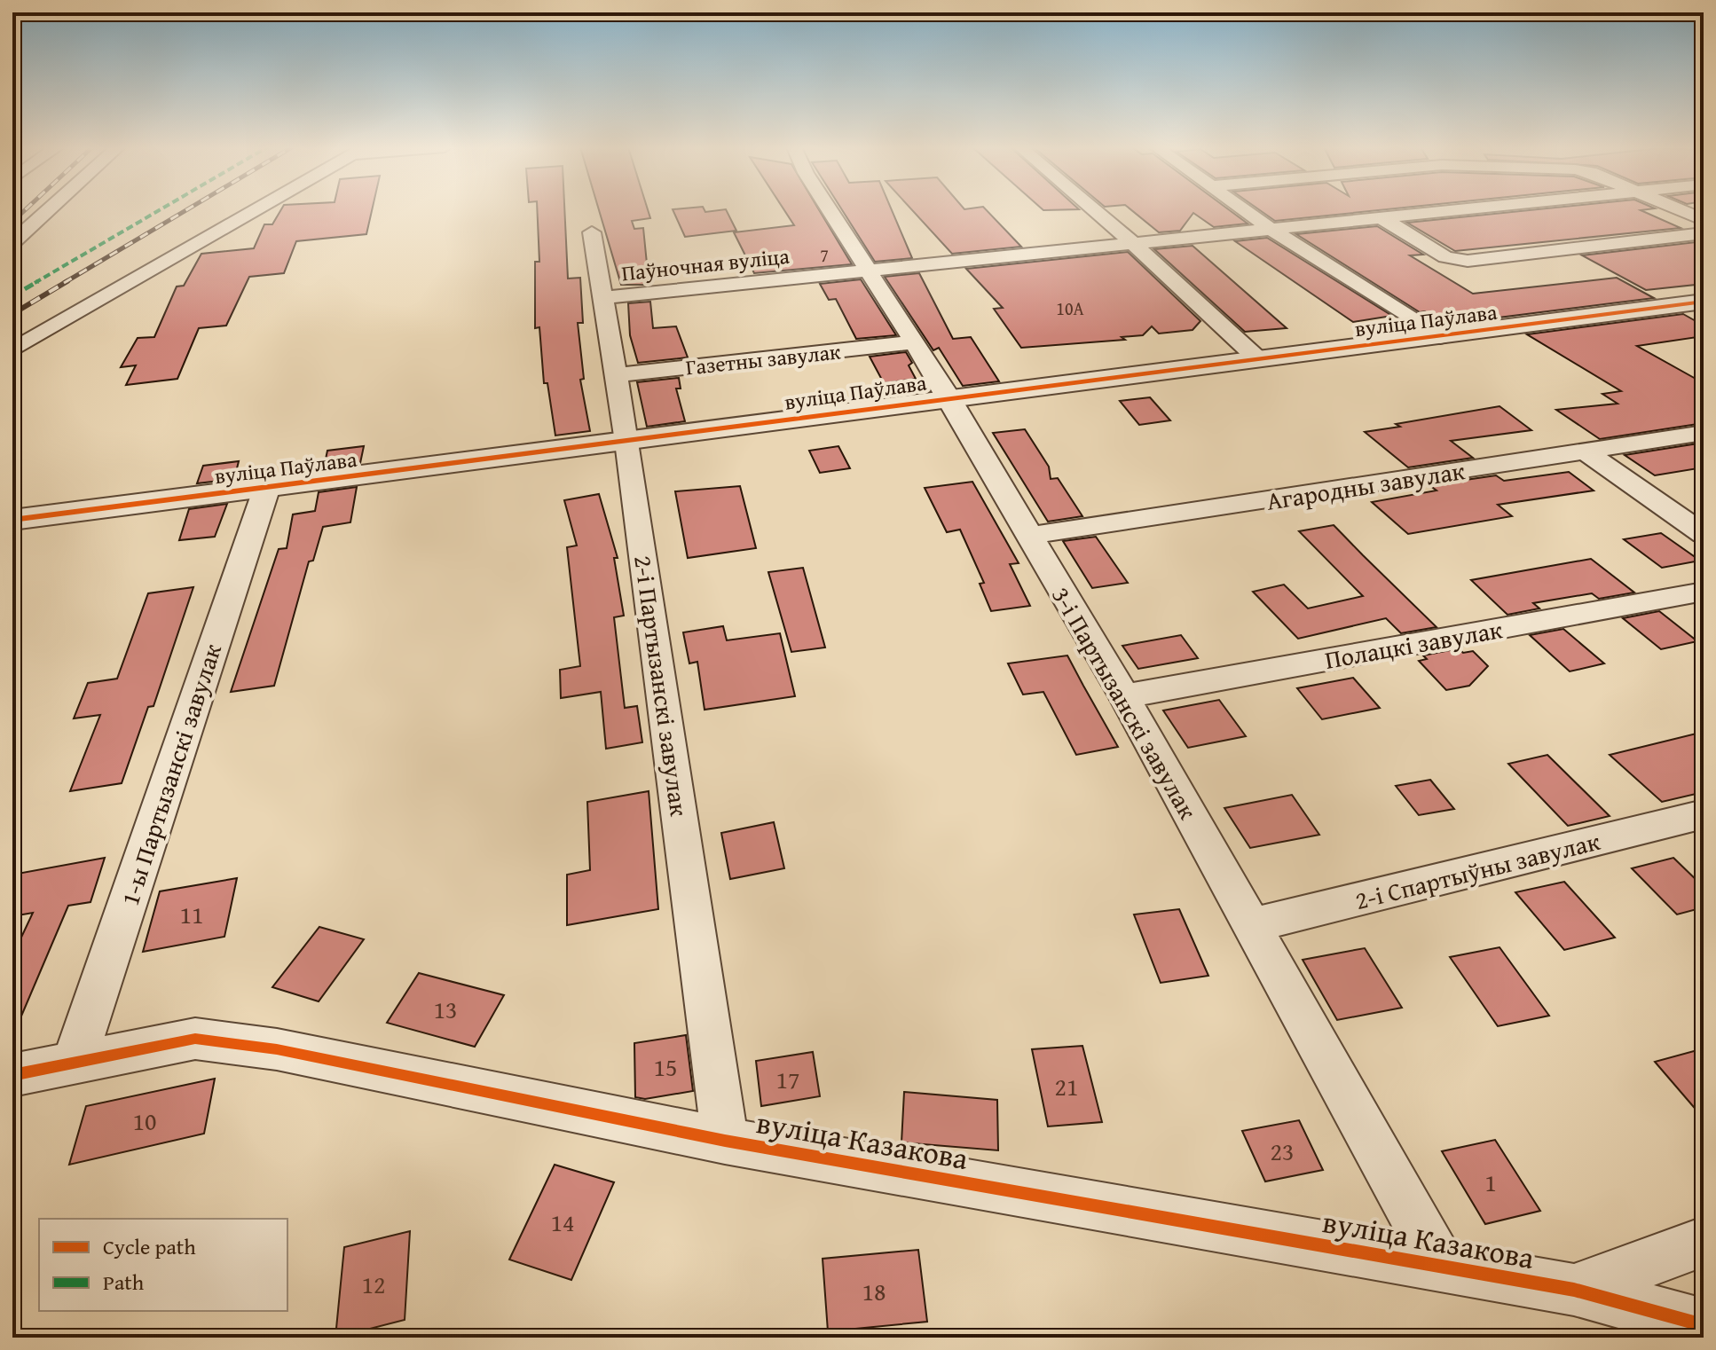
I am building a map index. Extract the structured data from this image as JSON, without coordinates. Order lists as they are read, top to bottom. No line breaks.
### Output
{"streets":{"street":["Паўночная вуліца","вуліца Паўлава","Газетны завулак","Агародны завулак","Полацкі завулак","2-і Партызанскі завулак","3-і Партызанскі завулак","1-ы Партызанскі завулак","2-і Спартыўны завулак","вуліца Казакова"]},"crossings":[["Паўночная вуліца","2-і Партызанскі завулак"],["Паўночная вуліца","3-і Партызанскі завулак"],["вуліца Паўлава","2-і Партызанскі завулак"],["вуліца Паўлава","3-і Партызанскі завулак"],["вуліца Паўлава","1-ы Партызанскі завулак"],["Газетны завулак","2-і Партызанскі завулак"],["Газетны завулак","3-і Партызанскі завулак"],["Агародны завулак","3-і Партызанскі завулак"],["Полацкі завулак","3-і Партызанскі завулак"],["2-і Партызанскі завулак","вуліца Казакова"],["3-і Партызанскі завулак","2-і Спартыўны завулак"],["3-і Партызанскі завулак","вуліца Казакова"],["1-ы Партызанскі завулак","вуліца Казакова"]],"house_numbers":["7","10А","11","13","15","17","21","10","23","1","14","12","18"],"legend":["Cycle path","Path"]}
